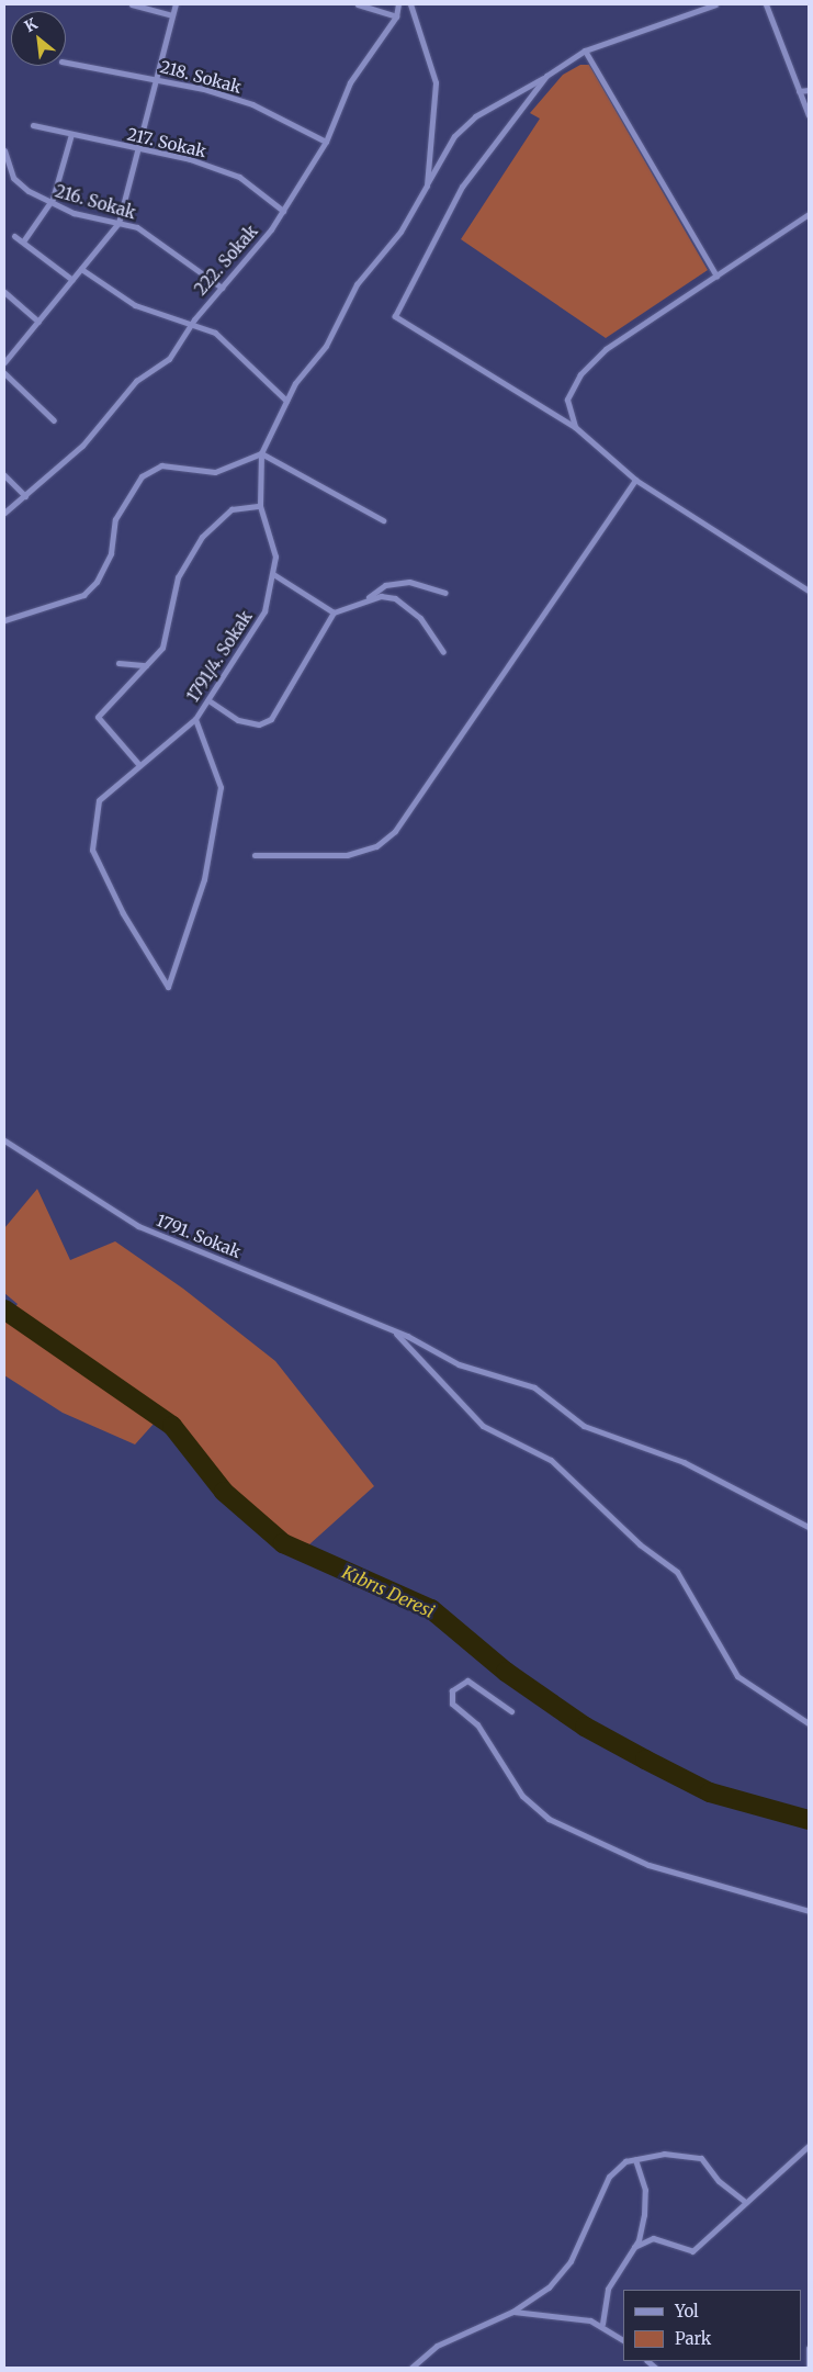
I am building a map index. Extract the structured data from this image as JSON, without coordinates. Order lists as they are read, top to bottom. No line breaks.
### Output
{"streets":{"street":["218. Sokak","217. Sokak","216. Sokak","222. Sokak","1791/4. Sokak","1791. Sokak"]},"crossings":[["218. Sokak","222. Sokak"],["217. Sokak","222. Sokak"],["216. Sokak","222. Sokak"]],"water":["Kıbrıs Deresi"],"legend":["Yol","Park"],"north":"top left"}
